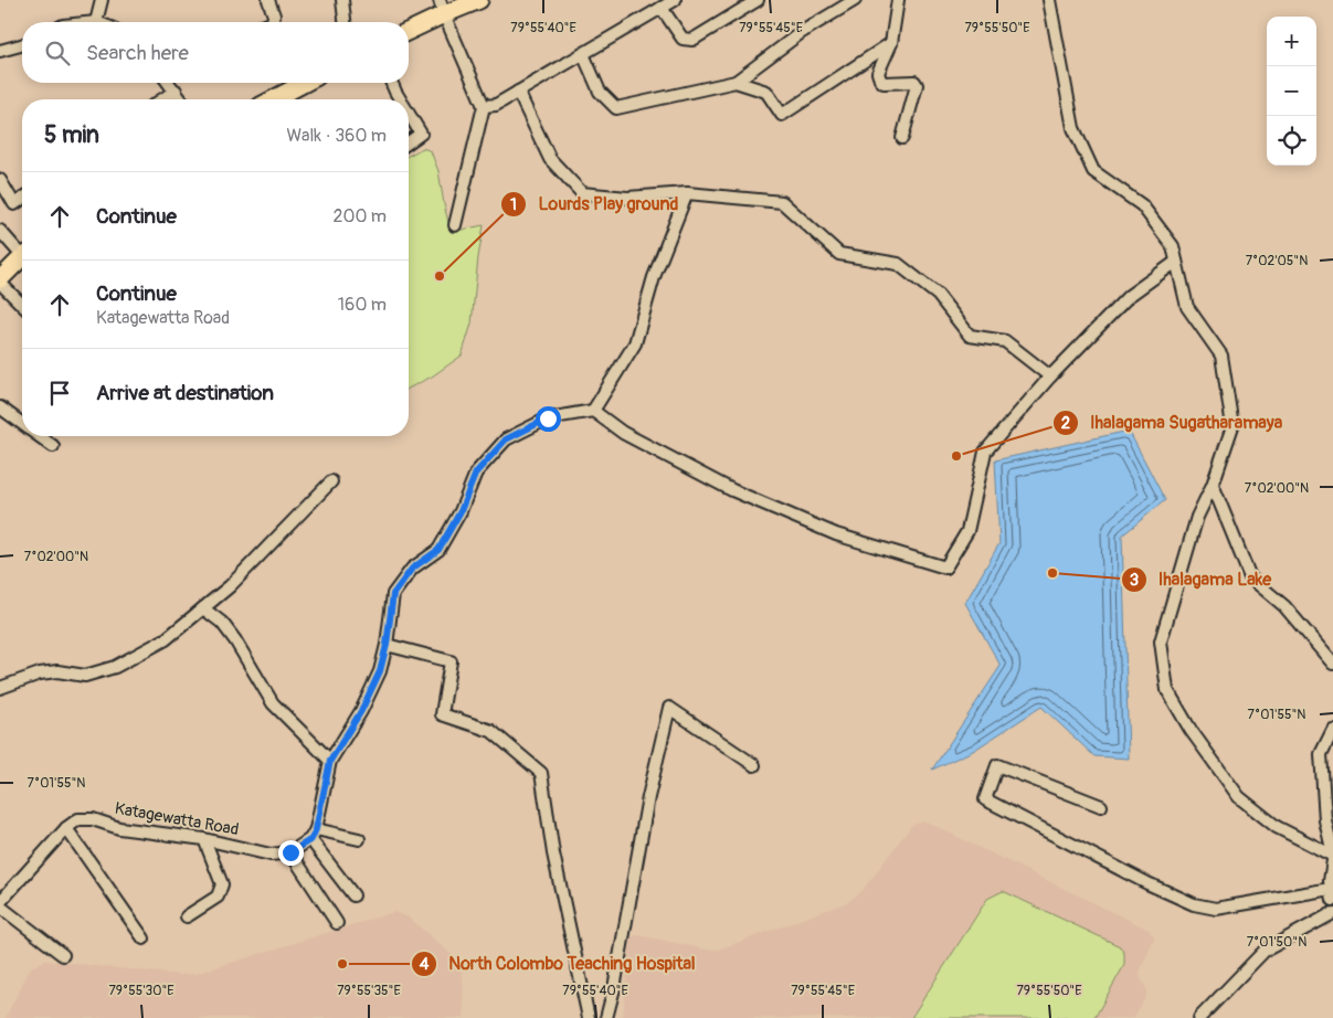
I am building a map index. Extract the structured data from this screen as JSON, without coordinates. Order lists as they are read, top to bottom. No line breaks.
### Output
{"streets":{"street":["Katagewatta Road"]},"places":["Lourds Play ground","Ihalagama Sugatharamaya","Ihalagama Lake","North Colombo Teaching Hospital"],"page":{"map_buttons":["+","−"],"search":"Search here","heading":["5 min","Walk · 360 m"],"list":[["Continue","200 m"],["Continue","Katagewatta Road","160 m"],"Arrive at destination"]},"coordinates":["79°55'40\"E","79°55'45\"E","79°55'50\"E","7°02'05\"N","7°02'00\"N","7°01'55\"N","7°01'50\"N","79°55'30\"E","79°55'35\"E"]}
